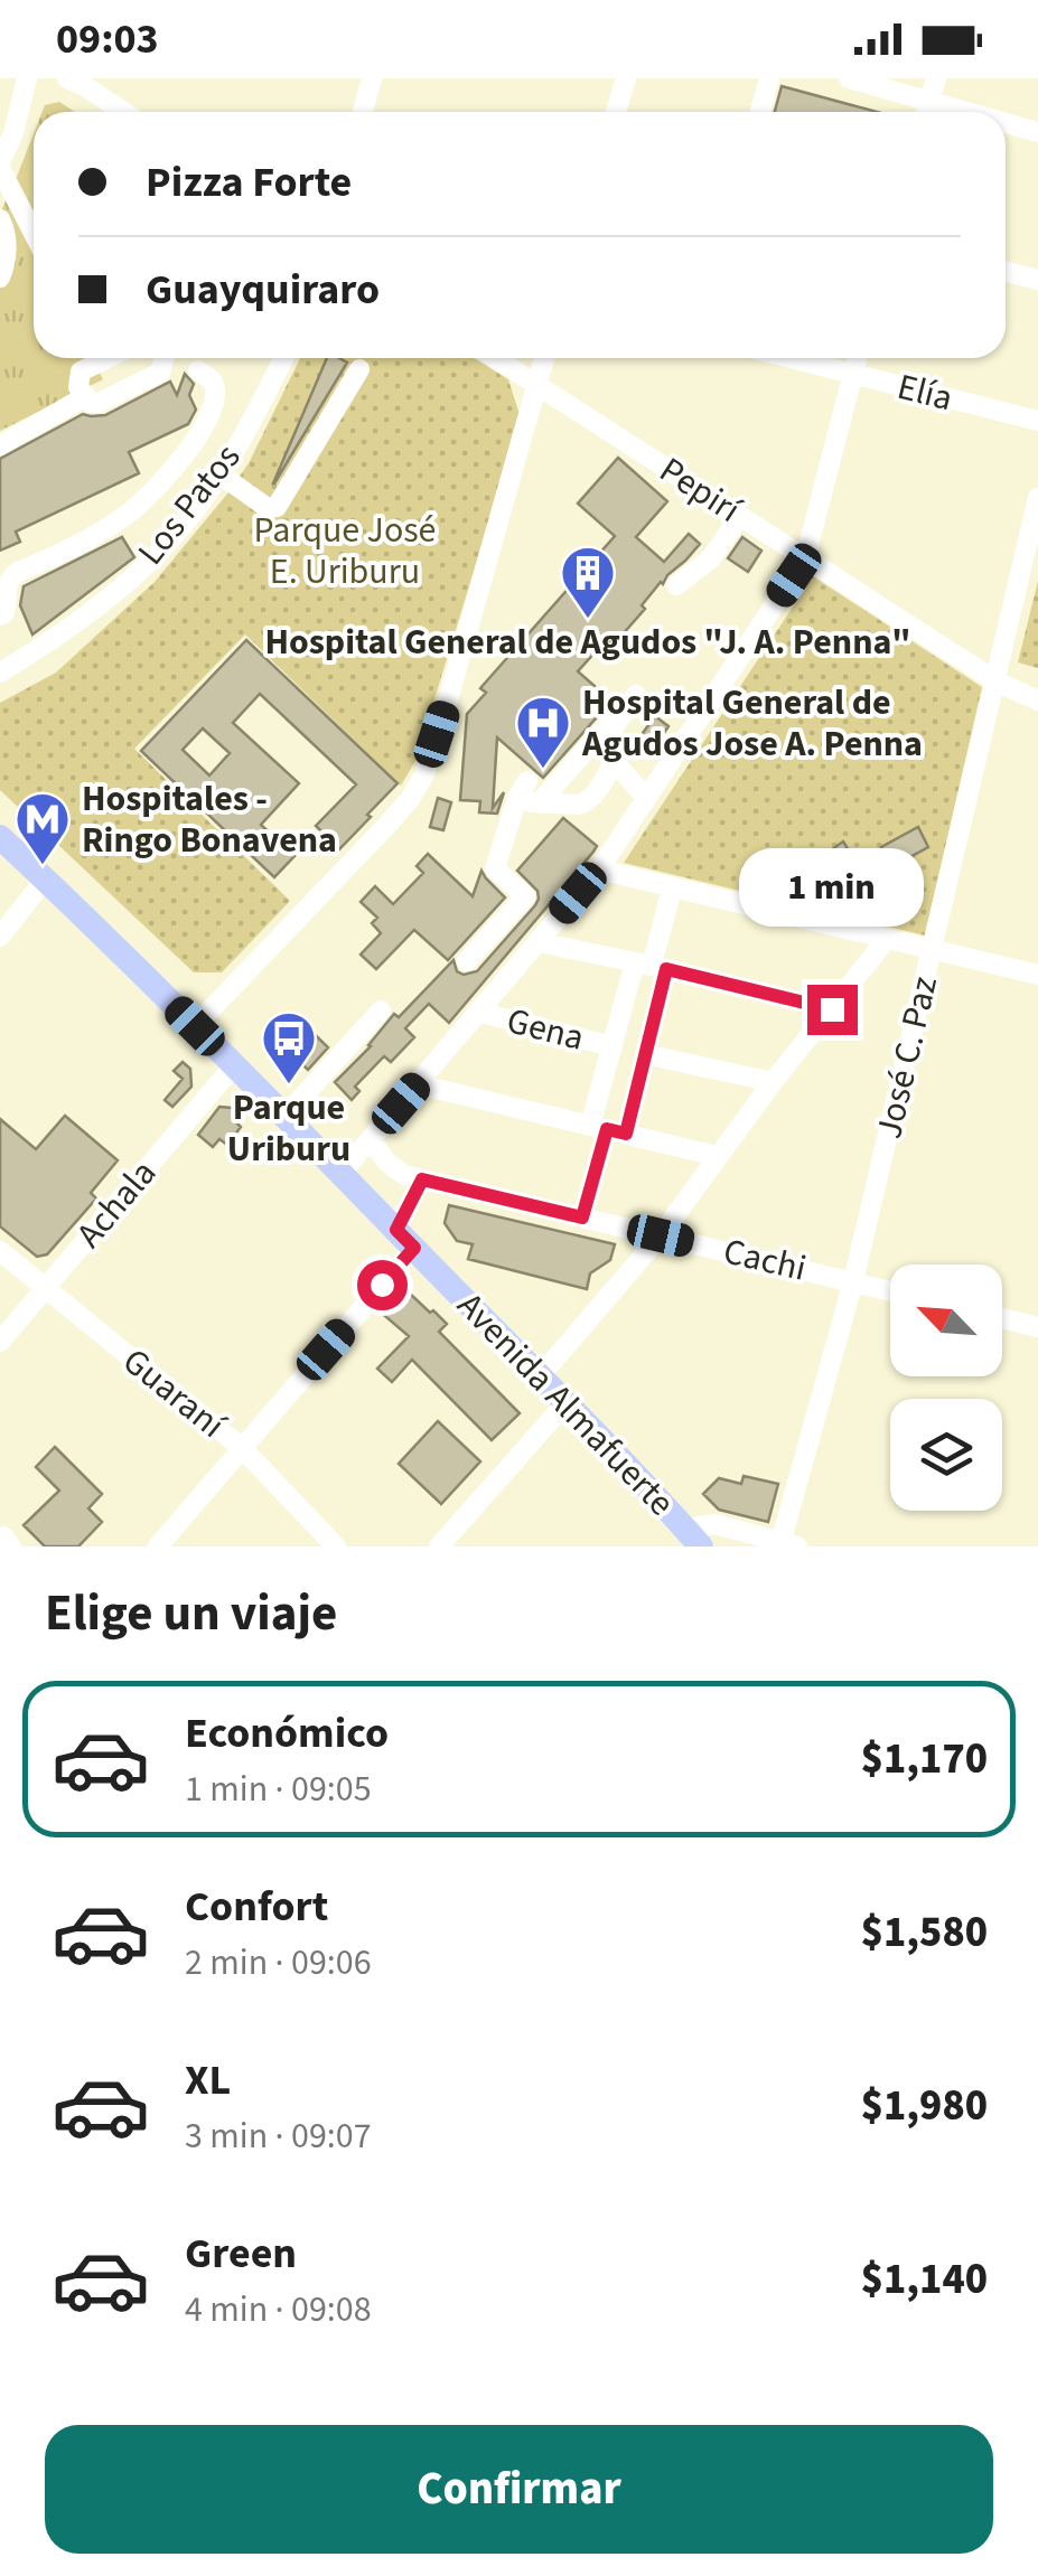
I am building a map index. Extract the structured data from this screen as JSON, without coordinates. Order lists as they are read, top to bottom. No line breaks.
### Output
{"streets":{"main road":["Avenida Almafuerte"],"street":["Elía","Pepirí","Los Patos","Gena","José C. Paz","Achala","Cachi","Guaraní"]},"crossings":[["Pepirí","José C. Paz"],["José C. Paz","Cachi"],["Achala","Guaraní"],["Achala","Avenida Almafuerte"]],"parks":["Parque José E. Uriburu"],"places":{"building":["Hospital General de Agudos \"J. A. Penna\""],"hospital":["Hospital General de Agudos Jose A. Penna"],"metro station":["Hospitales - Ringo Bonavena"],"bus stop":["Parque Uriburu"]},"north":"top left","page":{"status":"09:03","banner":["Pizza Forte","Guayquiraro"],"bubble":"1 min","heading":"Elige un viaje","list":[{"name":"Económico","note":"1 min · 09:05","value":"$1,170"},{"name":"Confort","note":"2 min · 09:06","value":"$1,580"},{"name":"XL","note":"3 min · 09:07","value":"$1,980"},{"name":"Green","note":"4 min · 09:08","value":"$1,140"}],"buttons":"Confirmar"}}
